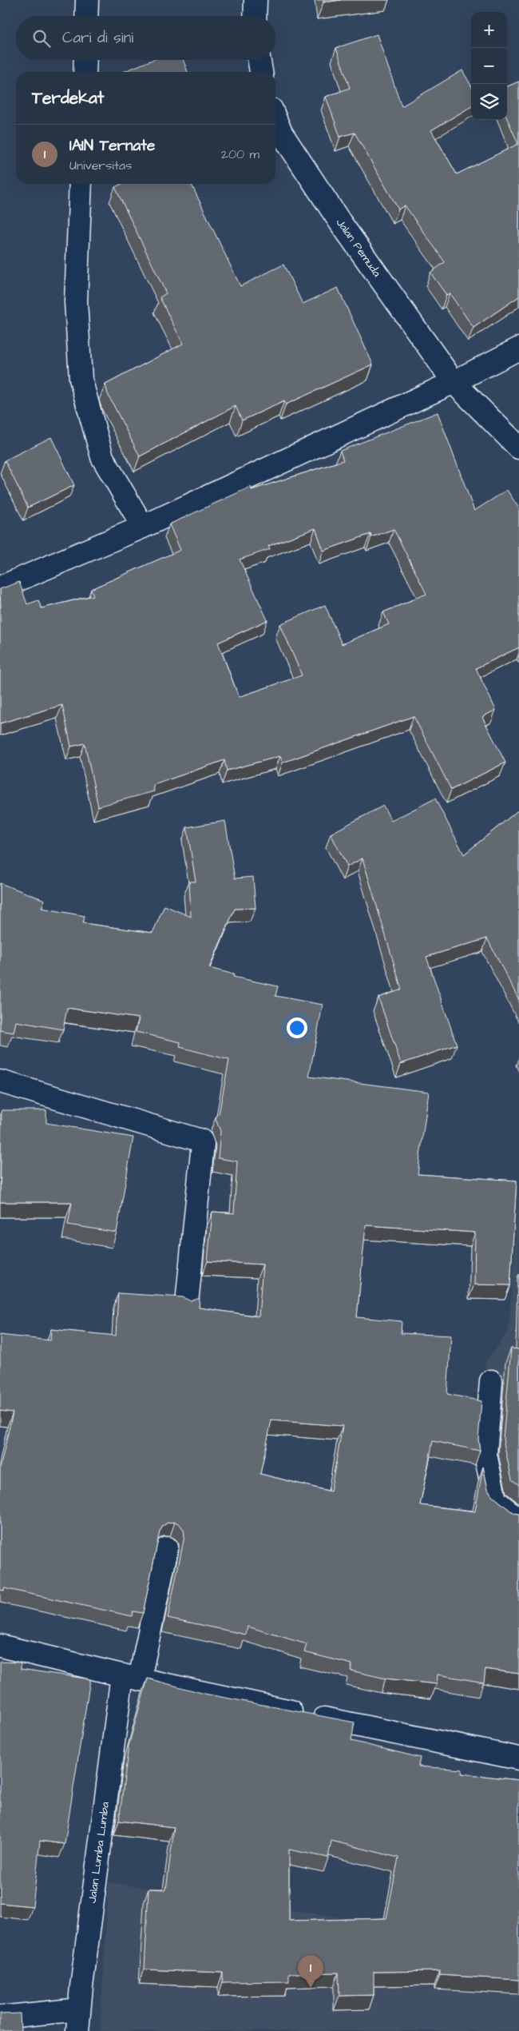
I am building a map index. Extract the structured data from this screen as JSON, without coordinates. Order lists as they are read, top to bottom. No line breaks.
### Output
{"streets":{"main road":["Jalan Pemuda","Jalan Lumba Lumba"]},"page":{"map_buttons":["+","−"],"search":"Cari di sini","heading":"Terdekat","list":[{"mark":"1","name":"IAIN Ternate","note":"Universitas","value":"200 m"}],"pins":"1"}}
